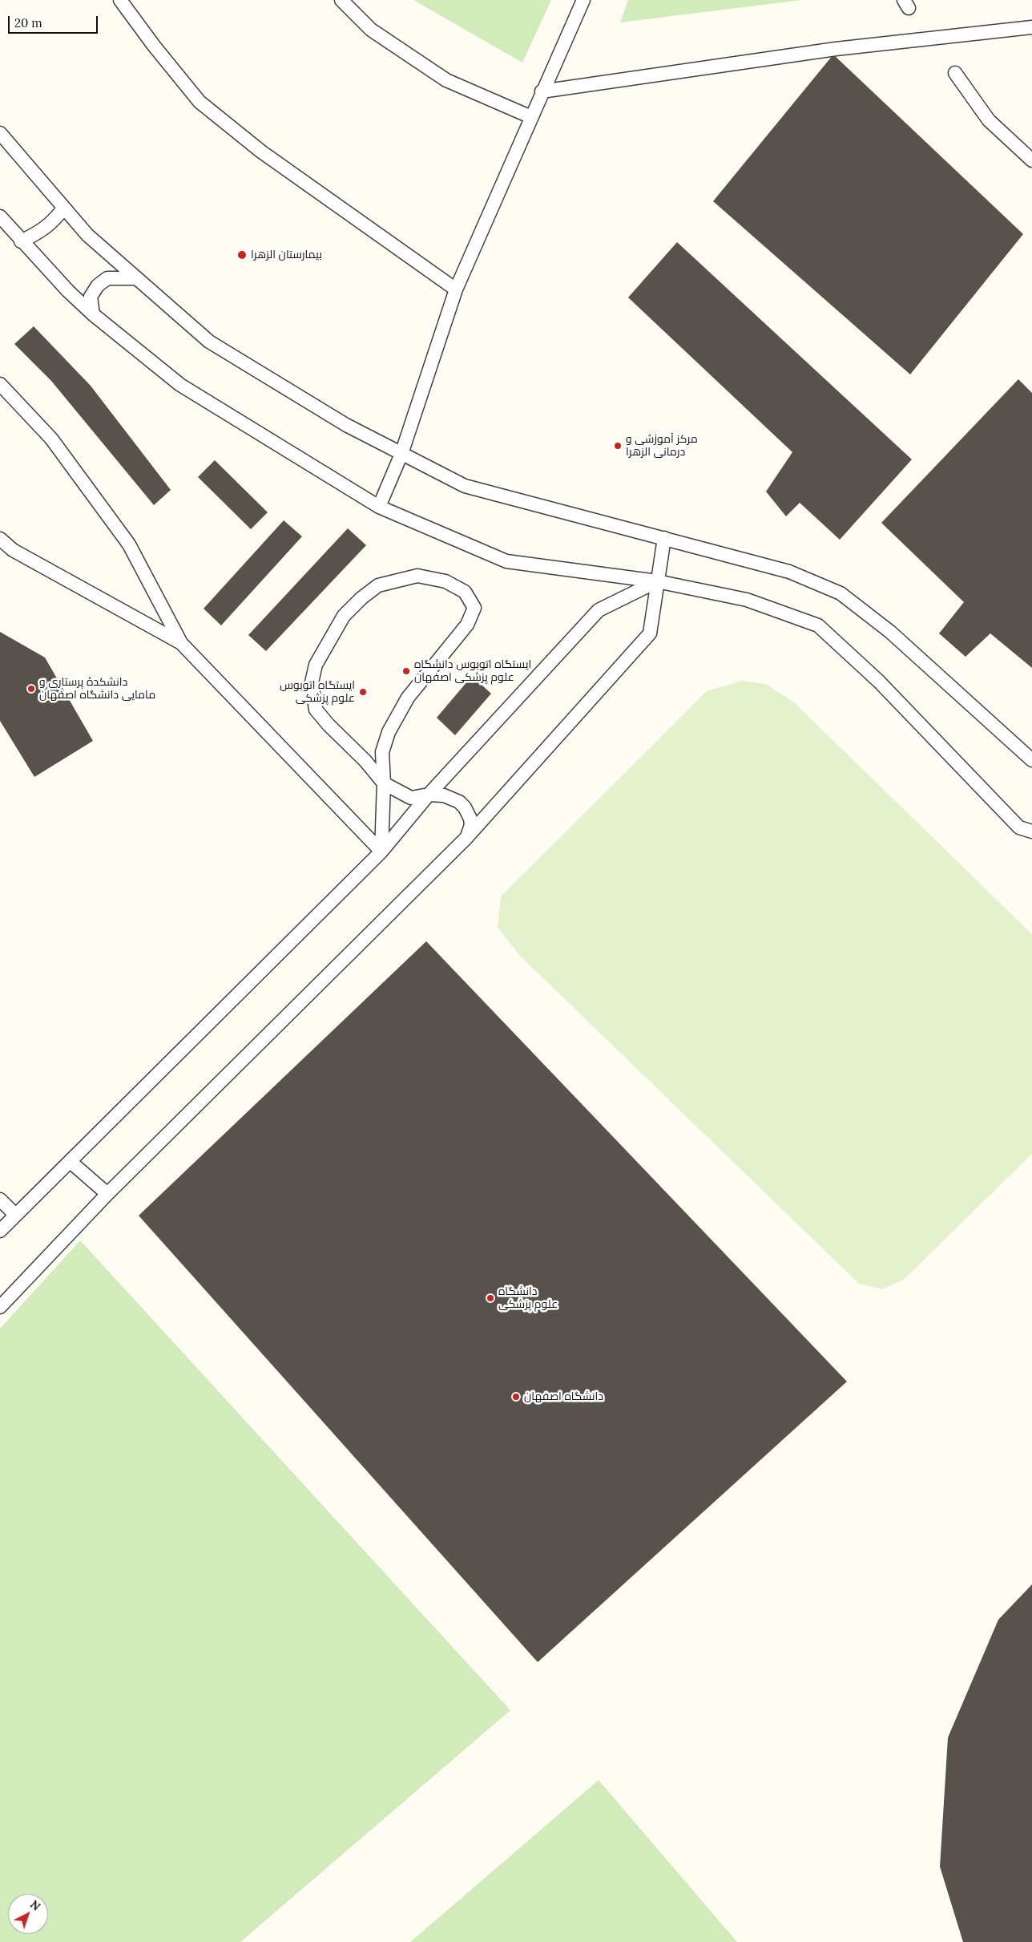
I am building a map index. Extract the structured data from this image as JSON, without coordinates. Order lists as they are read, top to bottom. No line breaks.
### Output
{"places":["بیمارستان الزهرا","مرکز آموزشی و درمانی الزهرا","ایستگاه اتوبوس دانشگاه علوم پزشکی اصفهان","دانشکدهٔ پرستاری و مامایی دانشگاه اصفهان","ایستگاه اتوبوس علوم پزشکی","دانشگاه علوم پزشکی","دانشگاه اصفهان"],"scale_bar":"20 m","north":"top right"}
